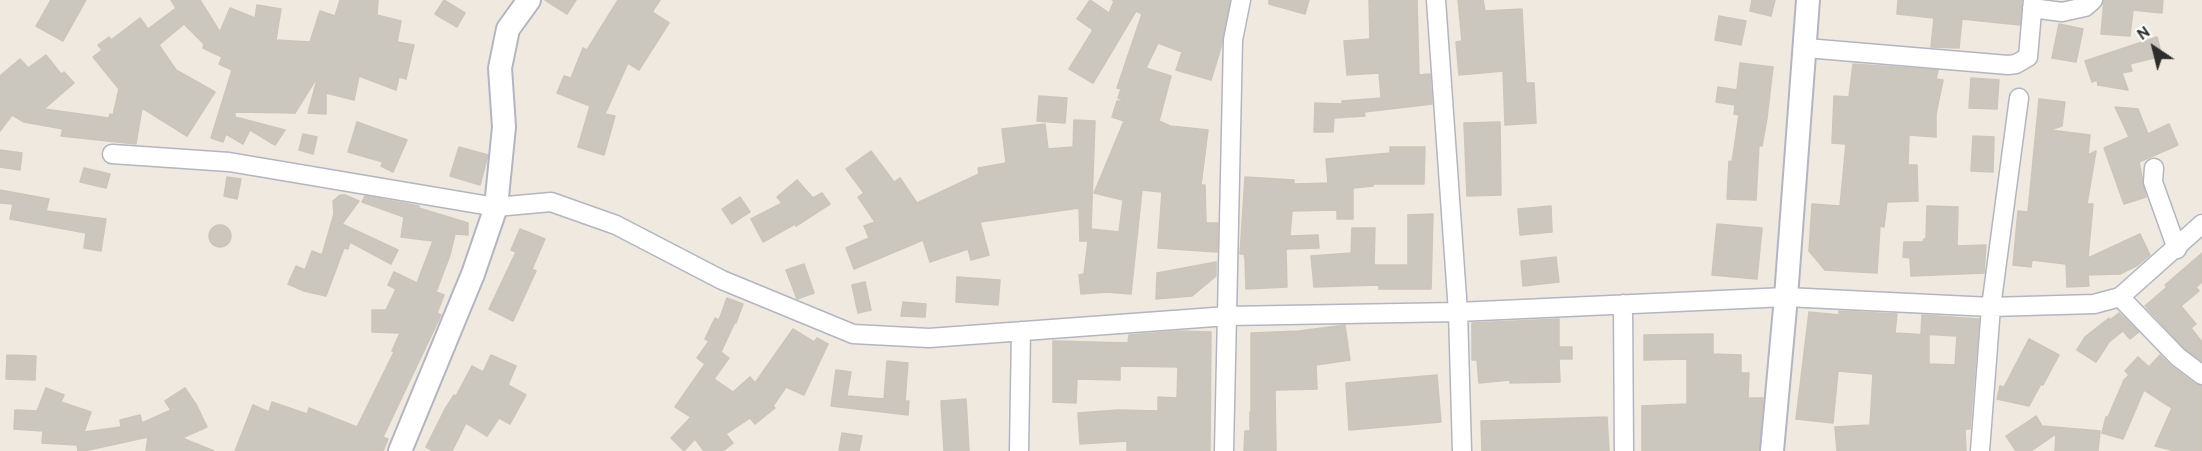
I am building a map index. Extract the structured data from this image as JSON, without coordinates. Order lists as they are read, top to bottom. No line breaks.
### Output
{"north":"top left"}
